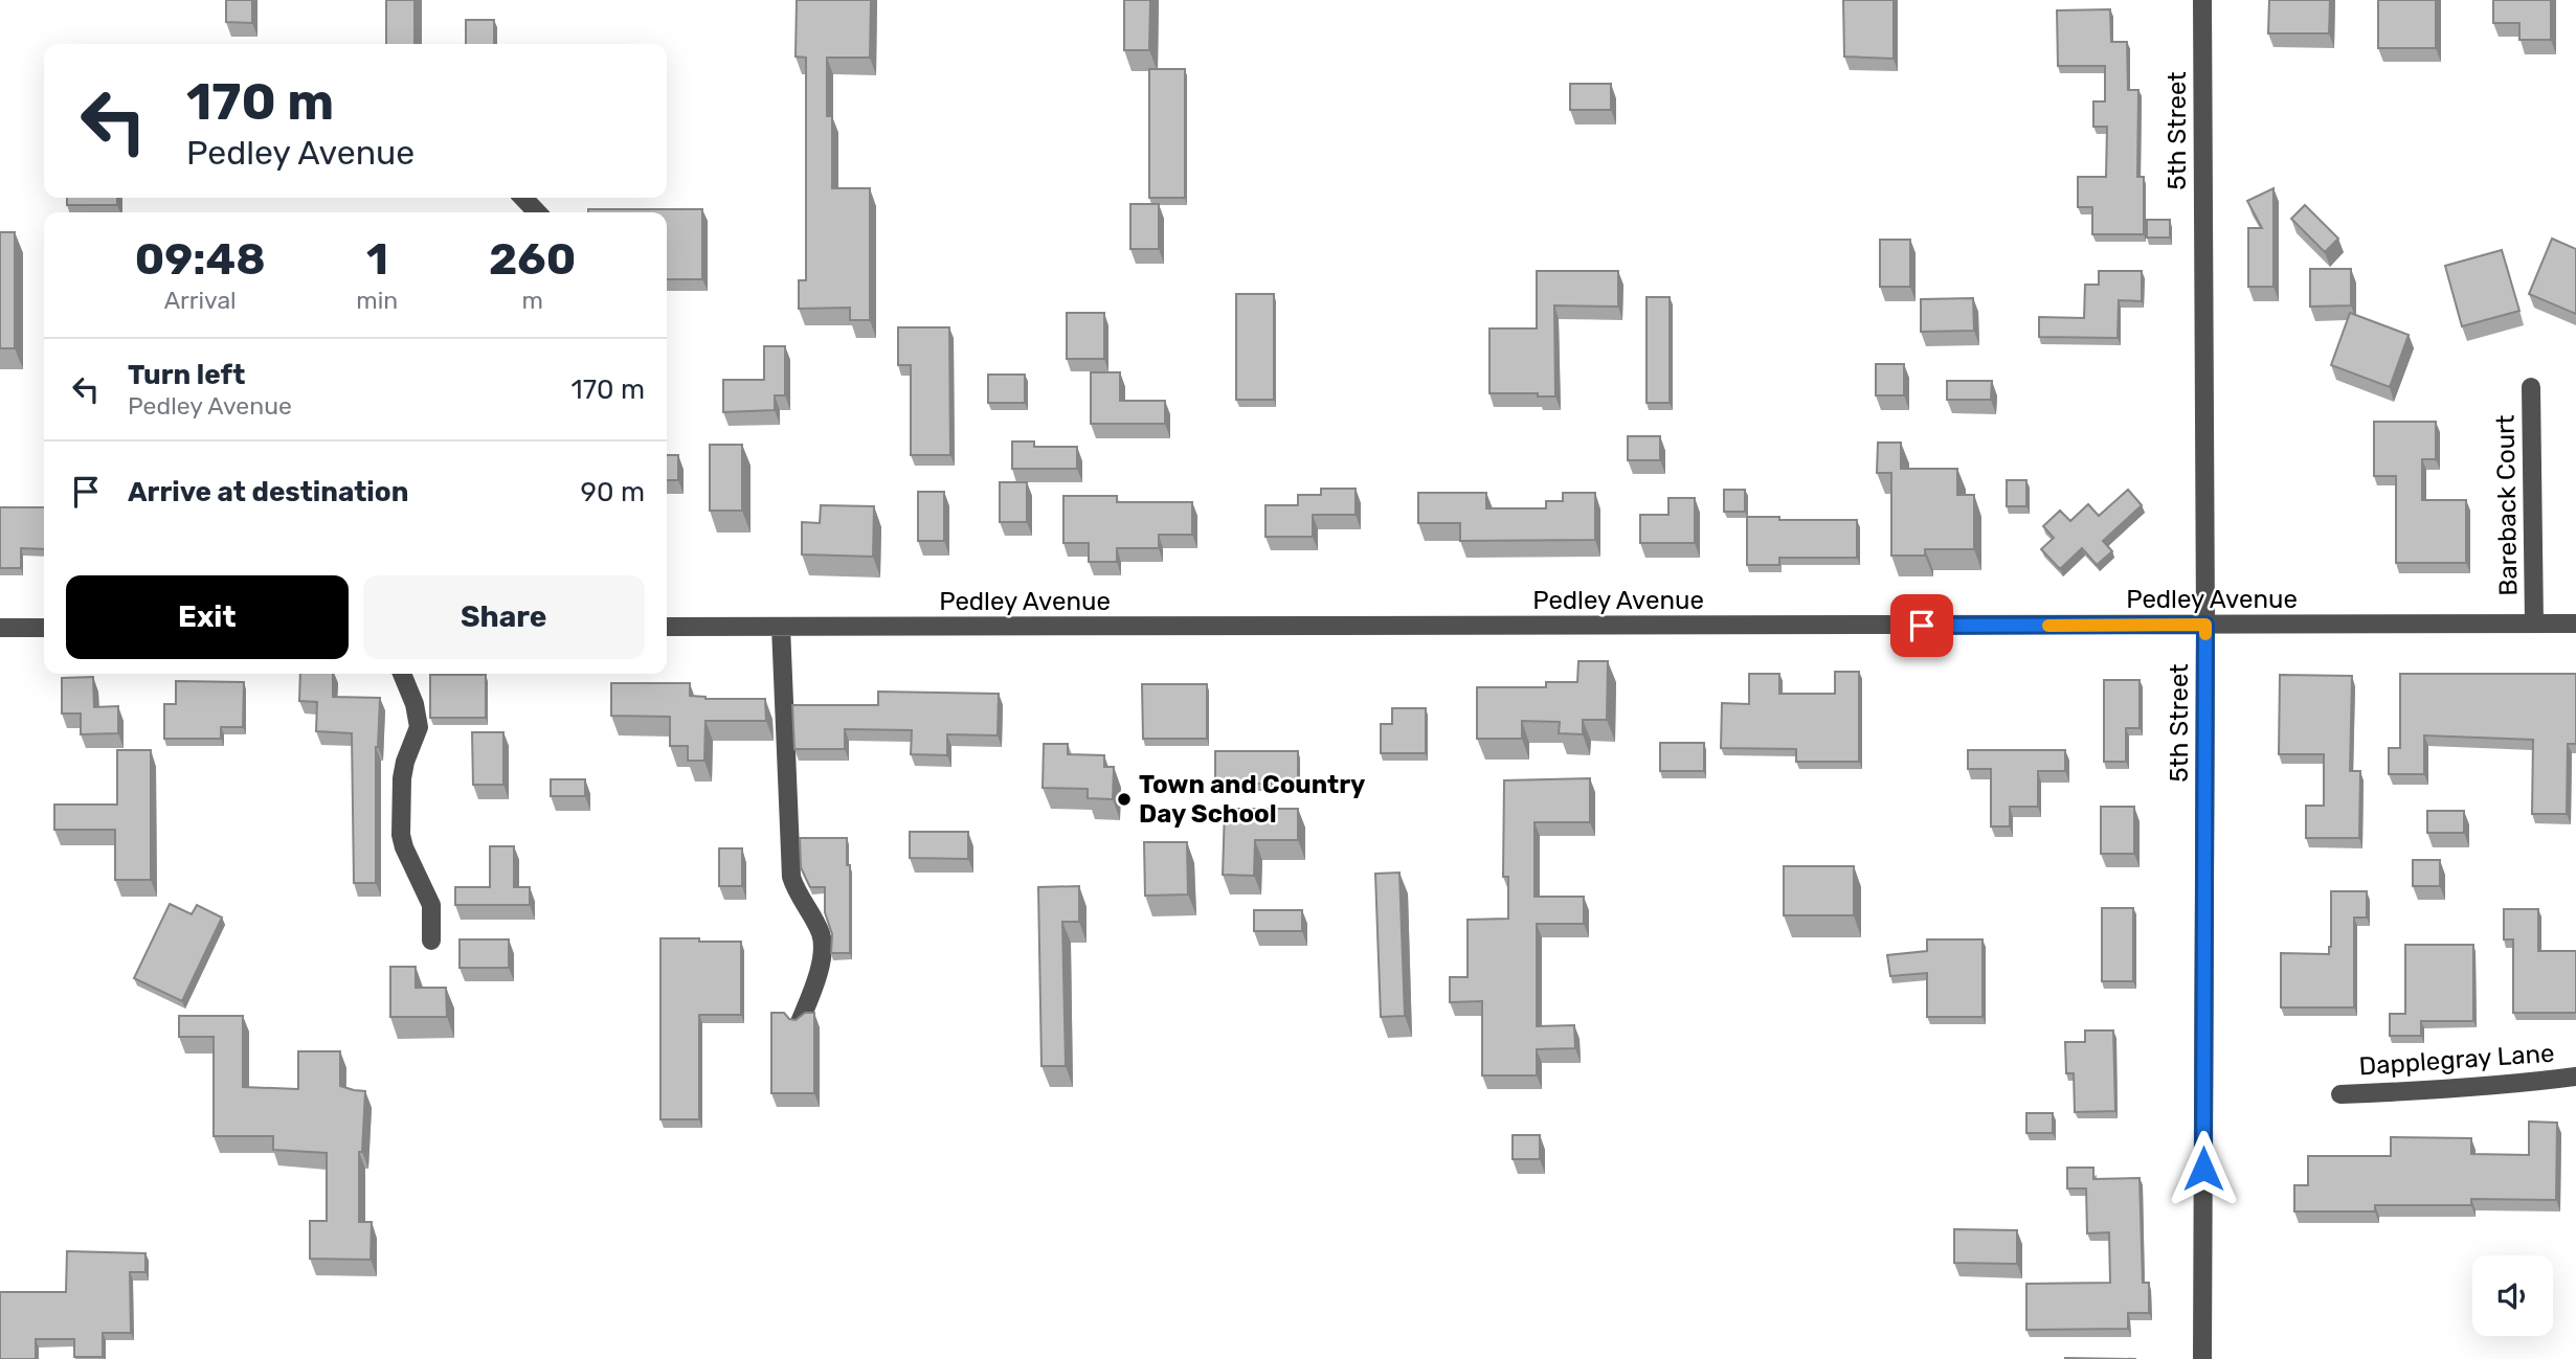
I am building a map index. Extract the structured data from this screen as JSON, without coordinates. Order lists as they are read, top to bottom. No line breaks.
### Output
{"streets":{"street":["5th Street","Bareback Court","Pedley Avenue","Dapplegray Lane"]},"crossings":[["5th Street","Pedley Avenue"],["Bareback Court","Pedley Avenue"]],"places":["Town and Country Day School"],"page":{"turn":["170 m","Pedley Avenue"],"eta":["09:48","Arrival","1","min","260","m"],"list":[{"name":"Turn left","note":"Pedley Avenue","value":"170 m"},{"name":"Arrive at destination","value":"90 m"}],"buttons":["Exit","Share"]}}
